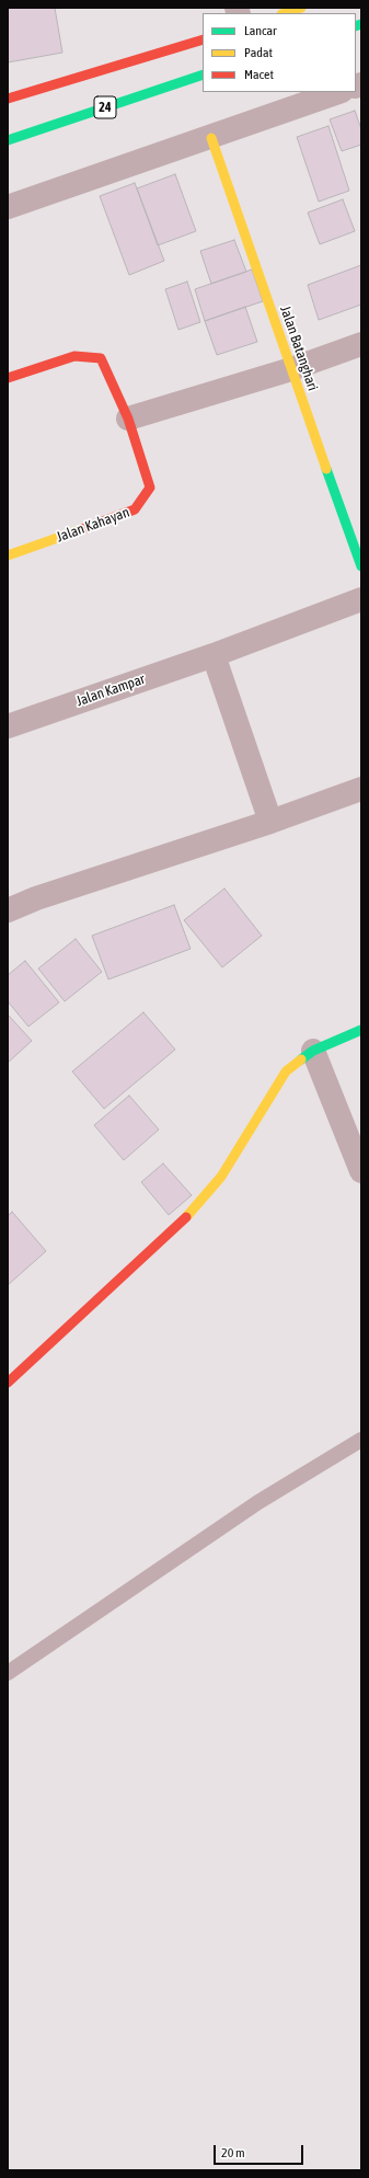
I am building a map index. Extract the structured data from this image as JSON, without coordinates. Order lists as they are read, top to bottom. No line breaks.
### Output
{"streets":{"main road":["24","Jalan Batanghari","Jalan Kahayan"],"street":["Jalan Kampar"]},"legend":["Lancar","Padat","Macet"],"scale_bar":"20 m"}
